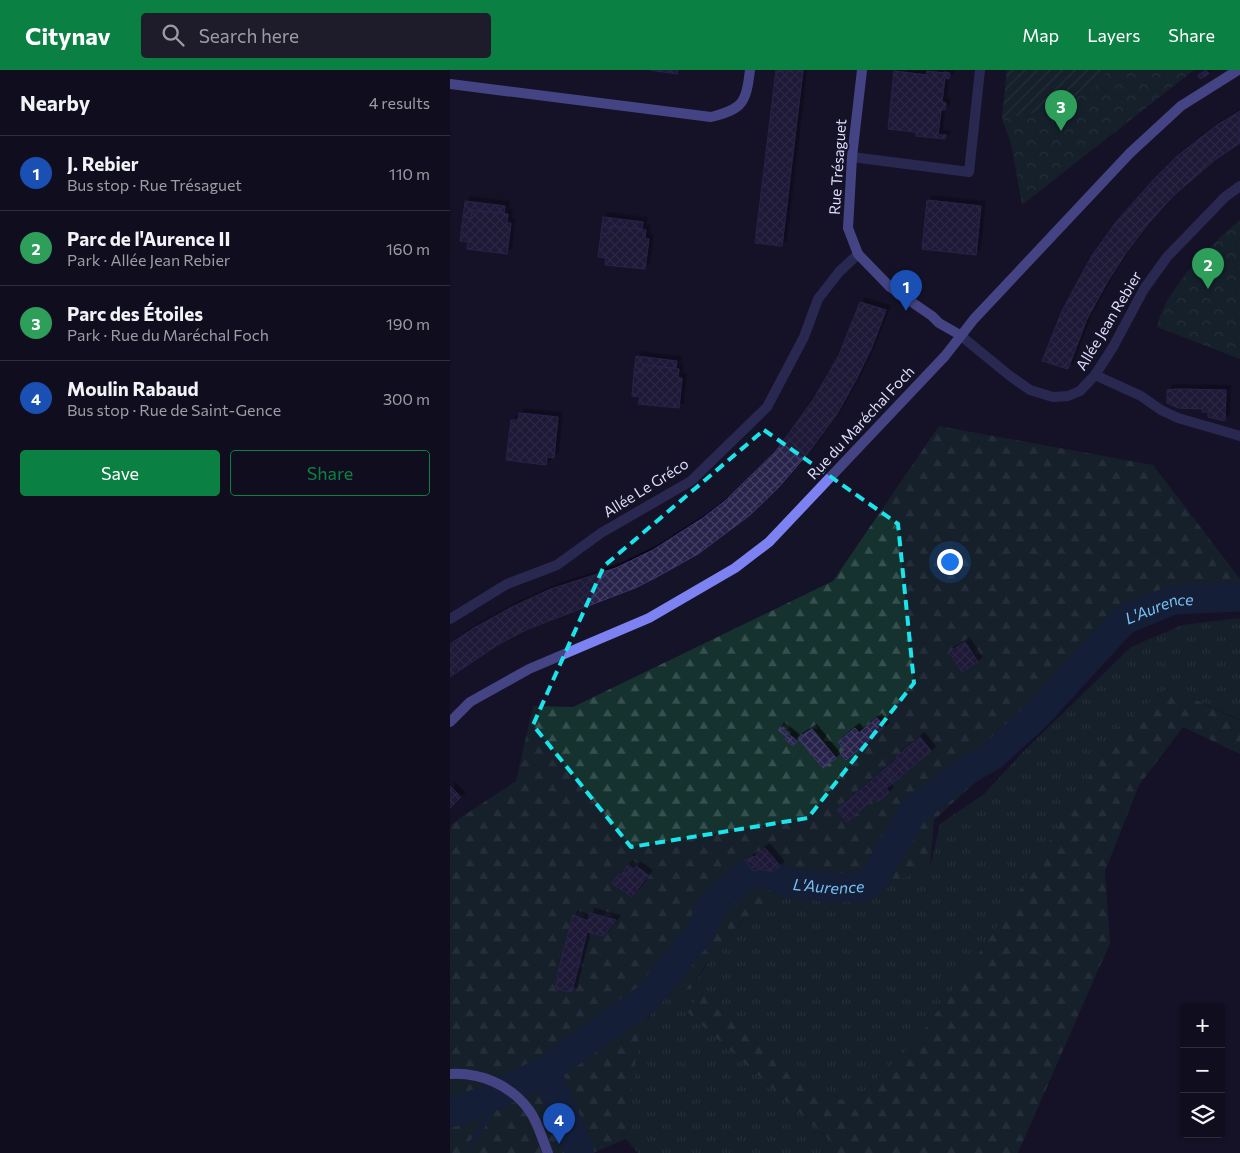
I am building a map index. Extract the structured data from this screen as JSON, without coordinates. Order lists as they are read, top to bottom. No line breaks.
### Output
{"streets":{"street":["Rue Trésaguet","Allée Jean Rebier","Rue du Maréchal Foch","Allée Le Gréco"]},"crossings":[["Rue Trésaguet","Allée Jean Rebier"],["Rue Trésaguet","Rue du Maréchal Foch"],["Rue Trésaguet","Allée Le Gréco"],["Allée Jean Rebier","Rue du Maréchal Foch"]],"water":["L'Aurence"],"page":{"header":"Citynav","search":"Search here","nav":["Map","Layers","Share"],"heading":["Nearby","4 results"],"pins":["3","2","1","4"],"list":[{"mark":"1","name":"J. Rebier","note":"Bus stop · Rue Trésaguet","value":"110 m"},{"mark":"2","name":"Parc de l'Aurence II","note":"Park · Allée Jean Rebier","value":"160 m"},{"mark":"3","name":"Parc des Étoiles","note":"Park · Rue du Maréchal Foch","value":"190 m"},{"mark":"4","name":"Moulin Rabaud","note":"Bus stop · Rue de Saint-Gence","value":"300 m"}],"buttons":["Save","Share"],"map_buttons":["+","−"]}}
